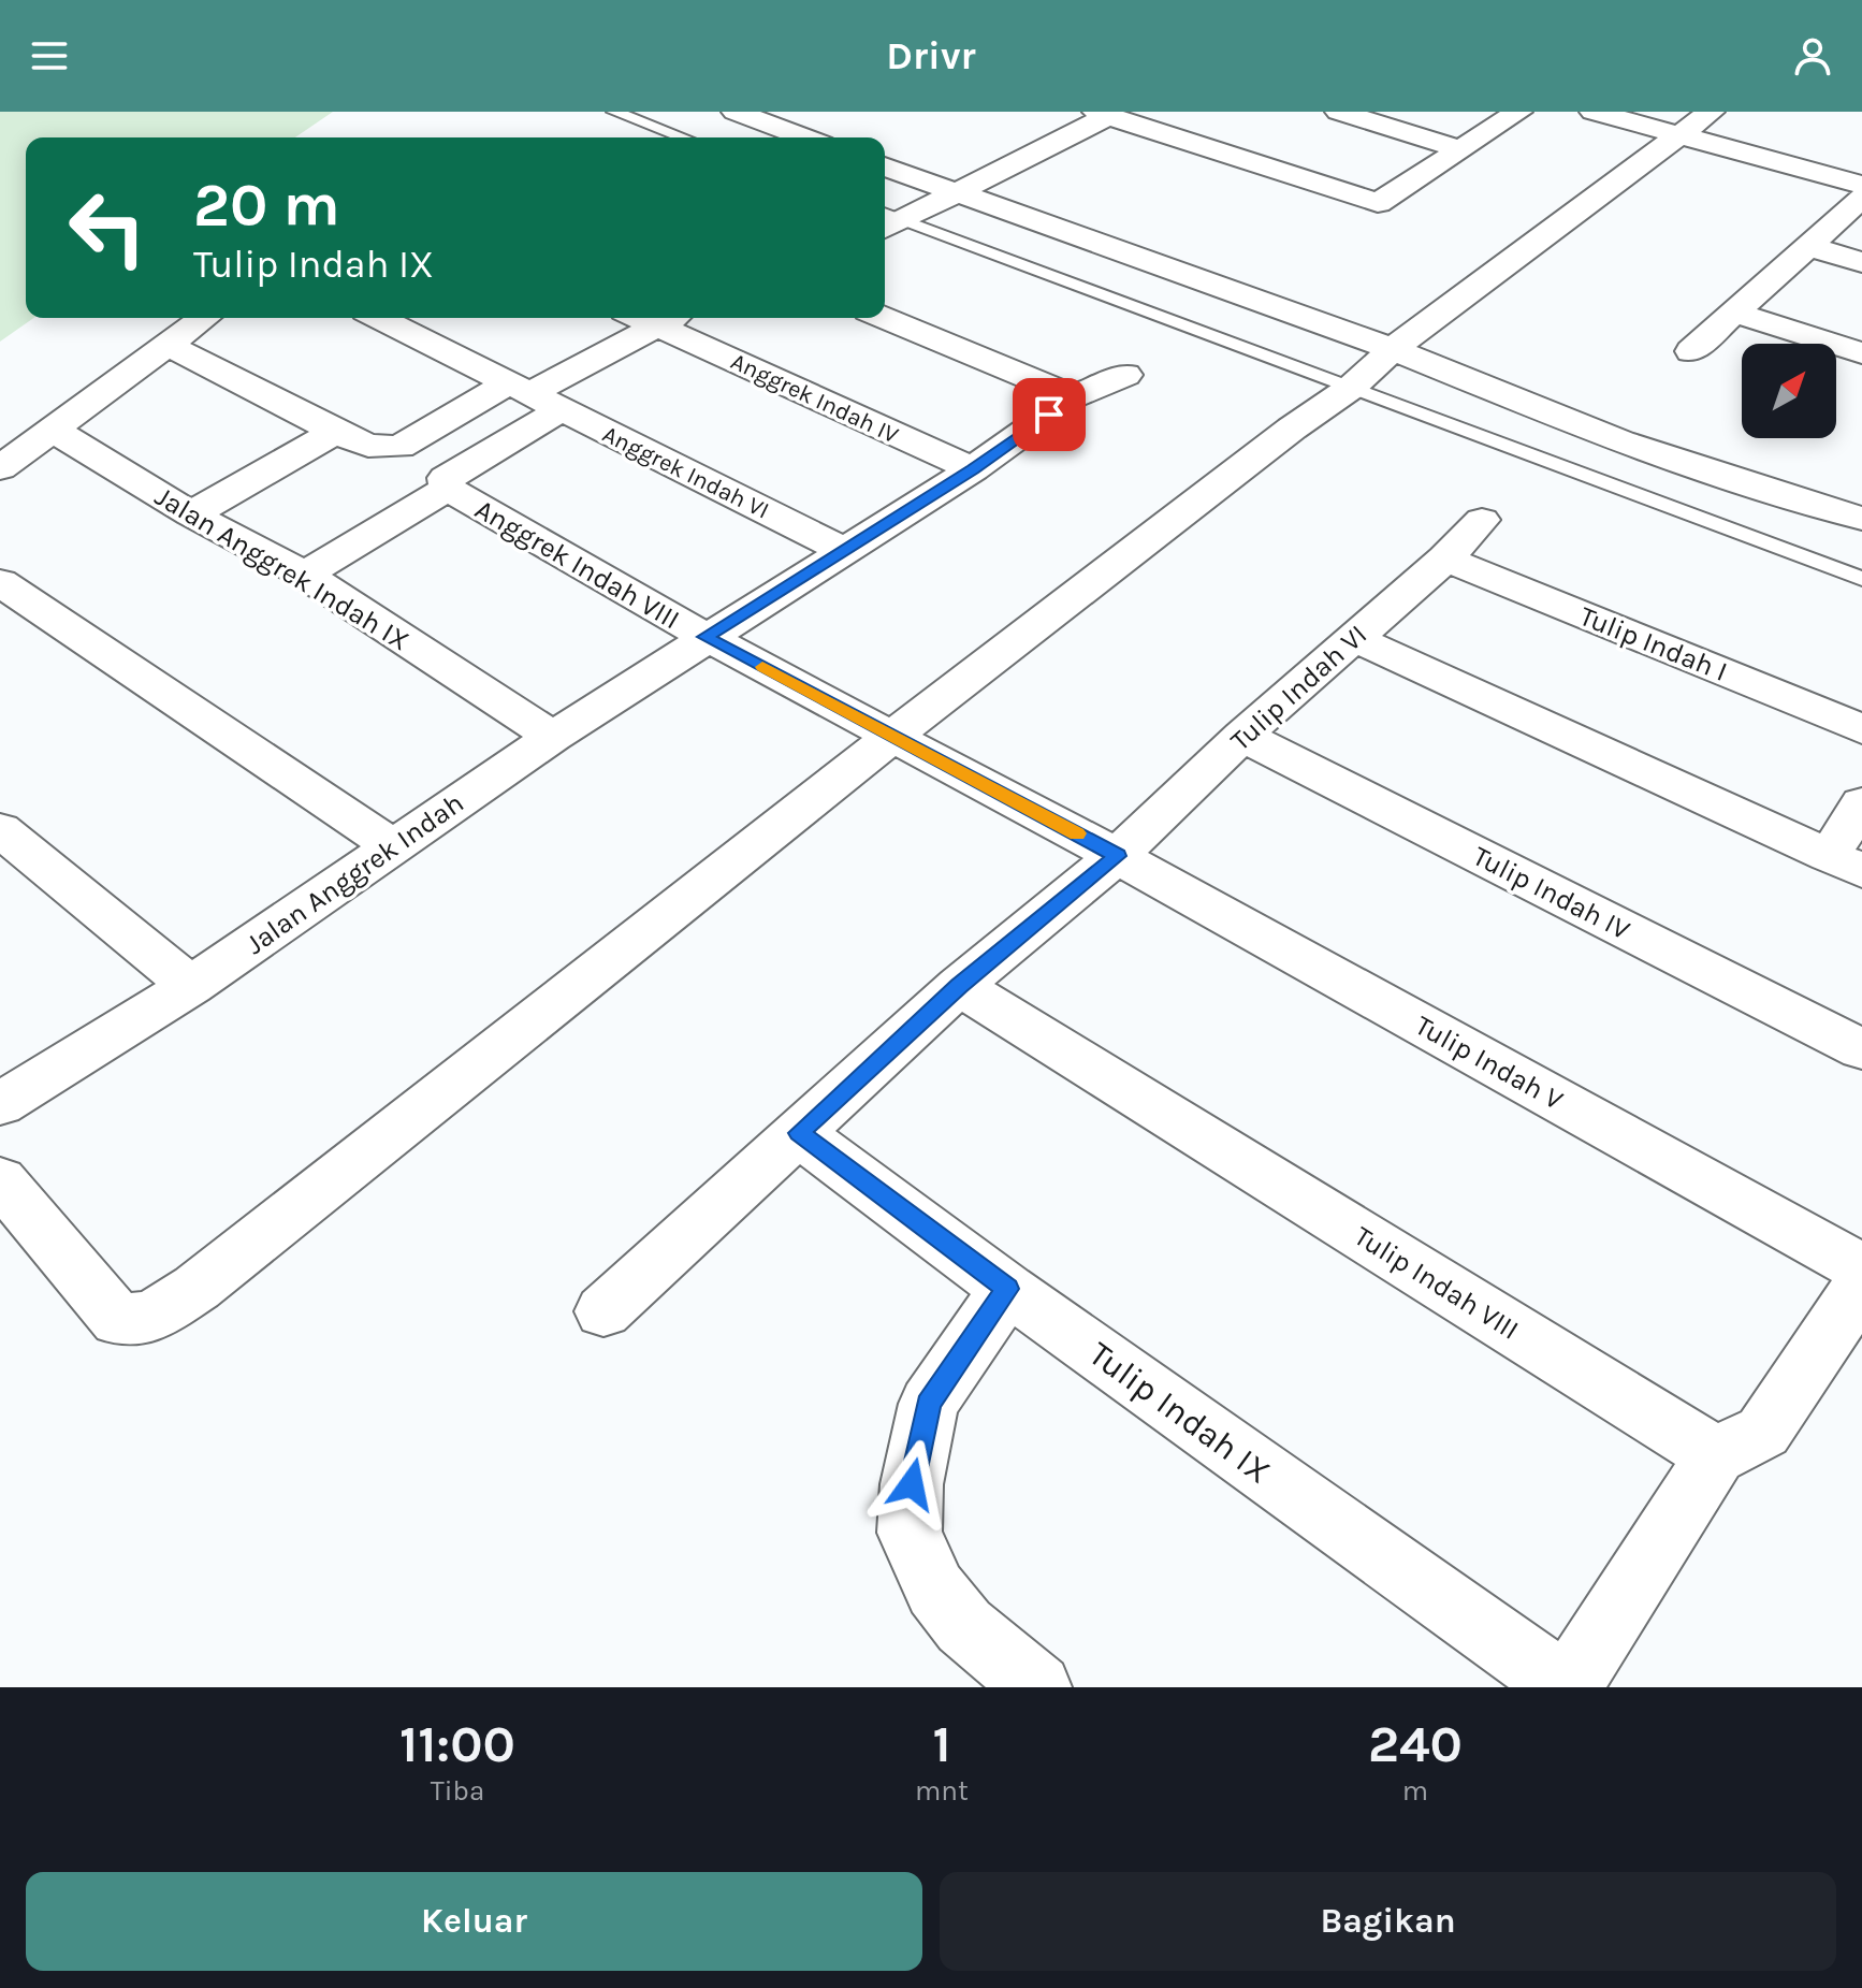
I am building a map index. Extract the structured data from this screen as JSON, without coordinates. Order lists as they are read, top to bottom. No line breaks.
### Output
{"streets":{"street":["Anggrek Indah IV","Anggrek Indah VI","Anggrek Indah VIII","Jalan Anggrek Indah IX","Tulip Indah I","Tulip Indah VI","Jalan Anggrek Indah","Tulip Indah IV","Tulip Indah V","Tulip Indah VIII","Tulip Indah IX"]},"crossings":[["Anggrek Indah IV","Jalan Anggrek Indah"],["Anggrek Indah VI","Jalan Anggrek Indah"],["Anggrek Indah VIII","Tulip Indah VI"],["Anggrek Indah VIII","Jalan Anggrek Indah"],["Anggrek Indah VIII","Tulip Indah V"],["Jalan Anggrek Indah IX","Jalan Anggrek Indah"],["Tulip Indah I","Tulip Indah VI"],["Tulip Indah VI","Tulip Indah IV"],["Tulip Indah VI","Tulip Indah V"],["Tulip Indah VI","Tulip Indah VIII"],["Tulip Indah VI","Tulip Indah IX"]],"north":"top right","page":{"header":"Drivr","turn":["20 m","Tulip Indah IX"],"eta":["11:00","Tiba","1","mnt","240","m"],"buttons":["Keluar","Bagikan"]}}
